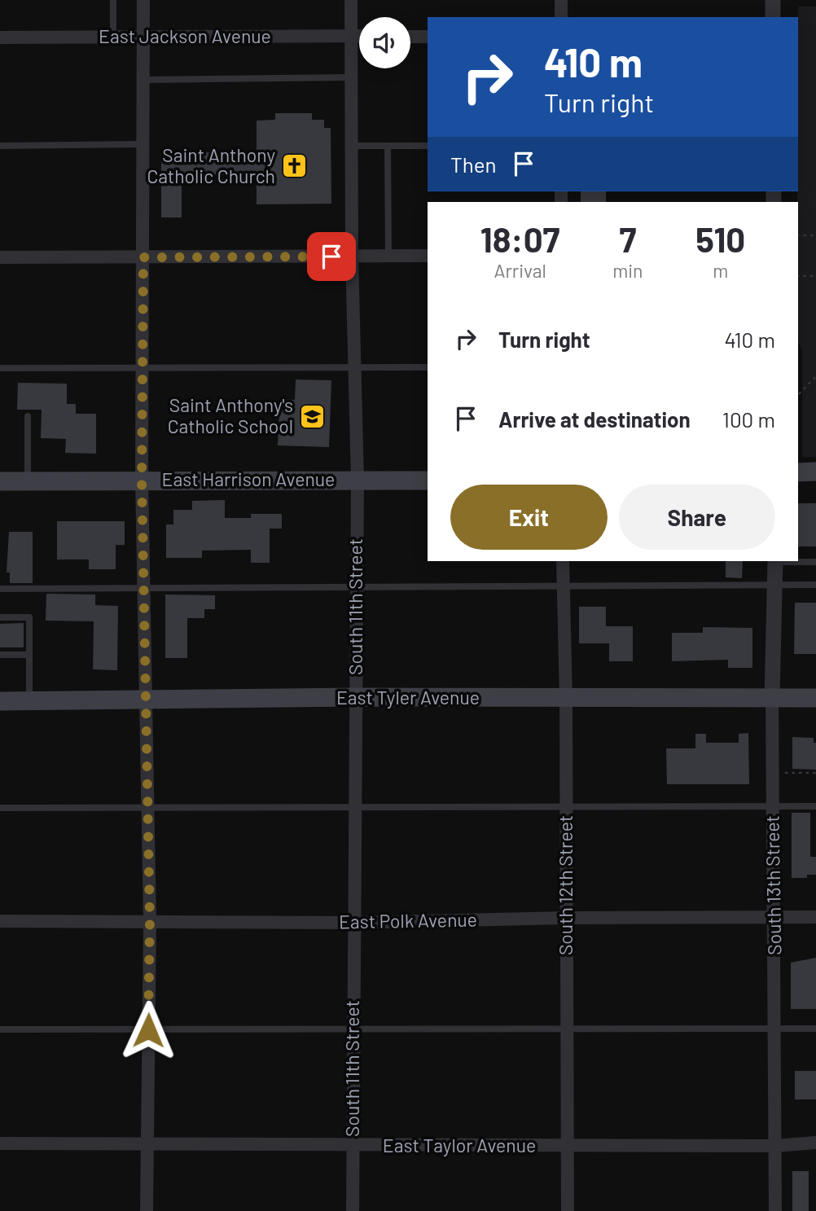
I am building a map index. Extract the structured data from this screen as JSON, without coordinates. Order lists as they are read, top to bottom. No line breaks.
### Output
{"streets":{"main road":["East Harrison Avenue","East Tyler Avenue"],"street":["East Jackson Avenue","South 11th Street","South 12th Street","South 13th Street","East Polk Avenue","East Taylor Avenue"]},"crossings":[["East Jackson Avenue","South 11th Street"],["East Harrison Avenue","South 11th Street"],["South 11th Street","East Tyler Avenue"],["South 11th Street","East Polk Avenue"],["South 11th Street","East Taylor Avenue"],["East Tyler Avenue","South 12th Street"],["East Tyler Avenue","South 13th Street"],["South 12th Street","East Polk Avenue"],["South 12th Street","East Taylor Avenue"],["South 13th Street","East Polk Avenue"],["South 13th Street","East Taylor Avenue"]],"places":{"church":["Saint Anthony Catholic Church"],"school or university":["Saint Anthony's Catholic School"]},"page":{"turn":["410 m","Turn right"],"then":"Then","eta":["18:07","Arrival","7","min","510","m"],"list":[{"name":"Turn right","value":"410 m"},{"name":"Arrive at destination","value":"100 m"}],"buttons":["Exit","Share"]}}
